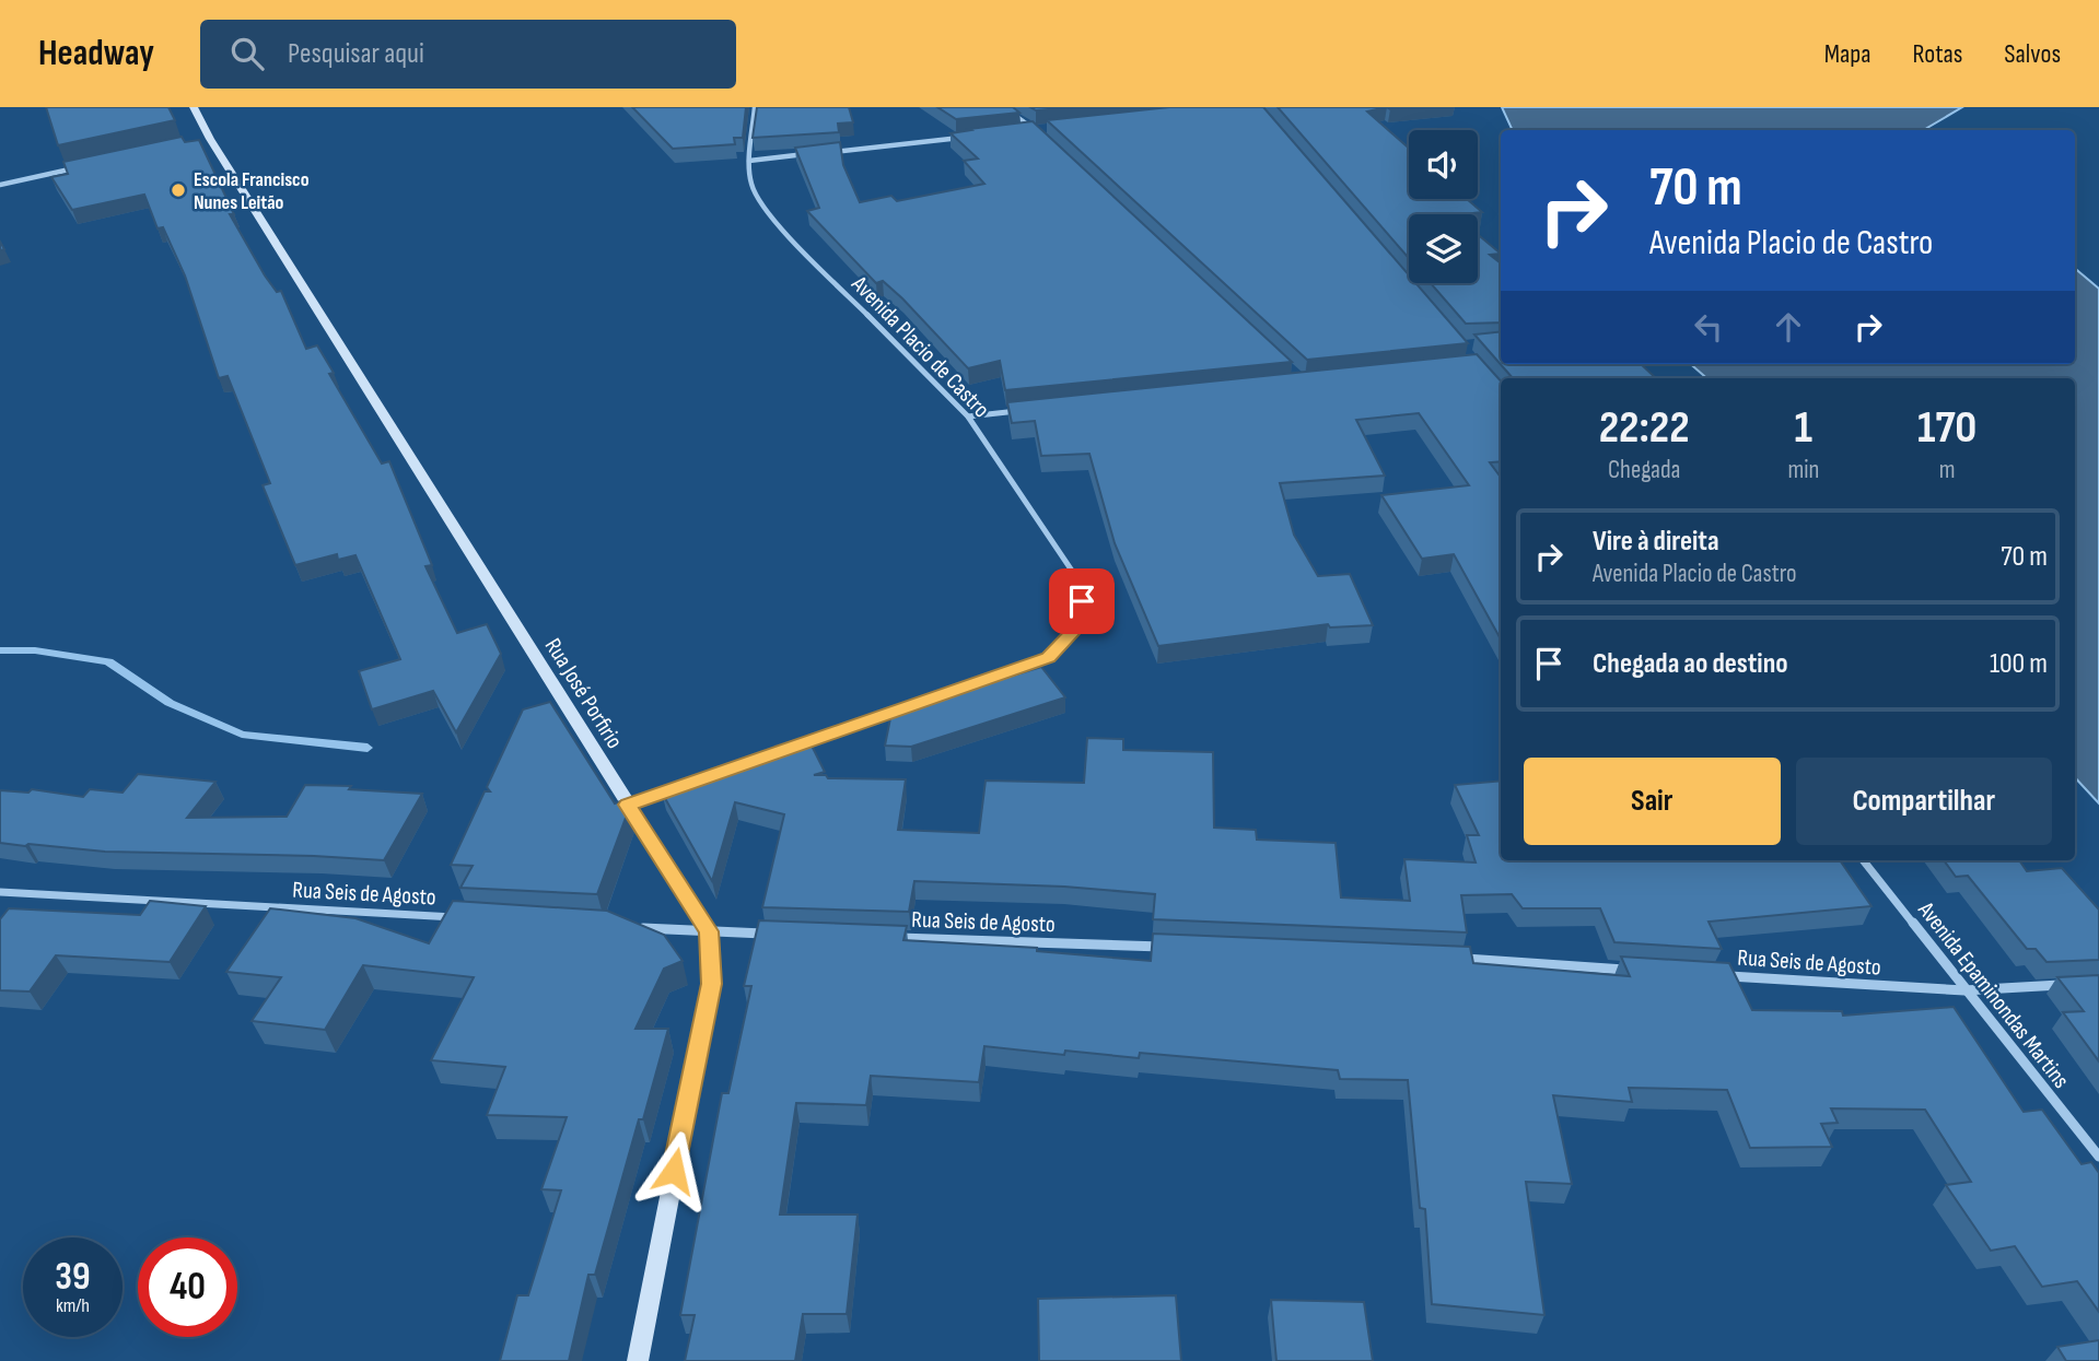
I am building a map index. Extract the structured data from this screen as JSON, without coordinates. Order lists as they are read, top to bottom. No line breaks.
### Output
{"streets":{"street":["Avenida Placio de Castro","Rua José Porfirio","Rua Seis de Agosto","Avenida Epaminondas Martins"]},"crossings":[["Avenida Placio de Castro","Rua José Porfirio"],["Rua Seis de Agosto","Avenida Epaminondas Martins"]],"places":["Escola Francisco Nunes Leitão"],"page":{"header":"Headway","search":"Pesquisar aqui","nav":["Mapa","Rotas","Salvos"],"turn":["70 m","Avenida Placio de Castro"],"eta":["22:22","Chegada","1","min","170","m"],"list":[{"name":"Vire à direita","note":"Avenida Placio de Castro","value":"70 m"},{"name":"Chegada ao destino","value":"100 m"}],"buttons":["Sair","Compartilhar"],"speed":"39 km/h","limit":"40"}}
